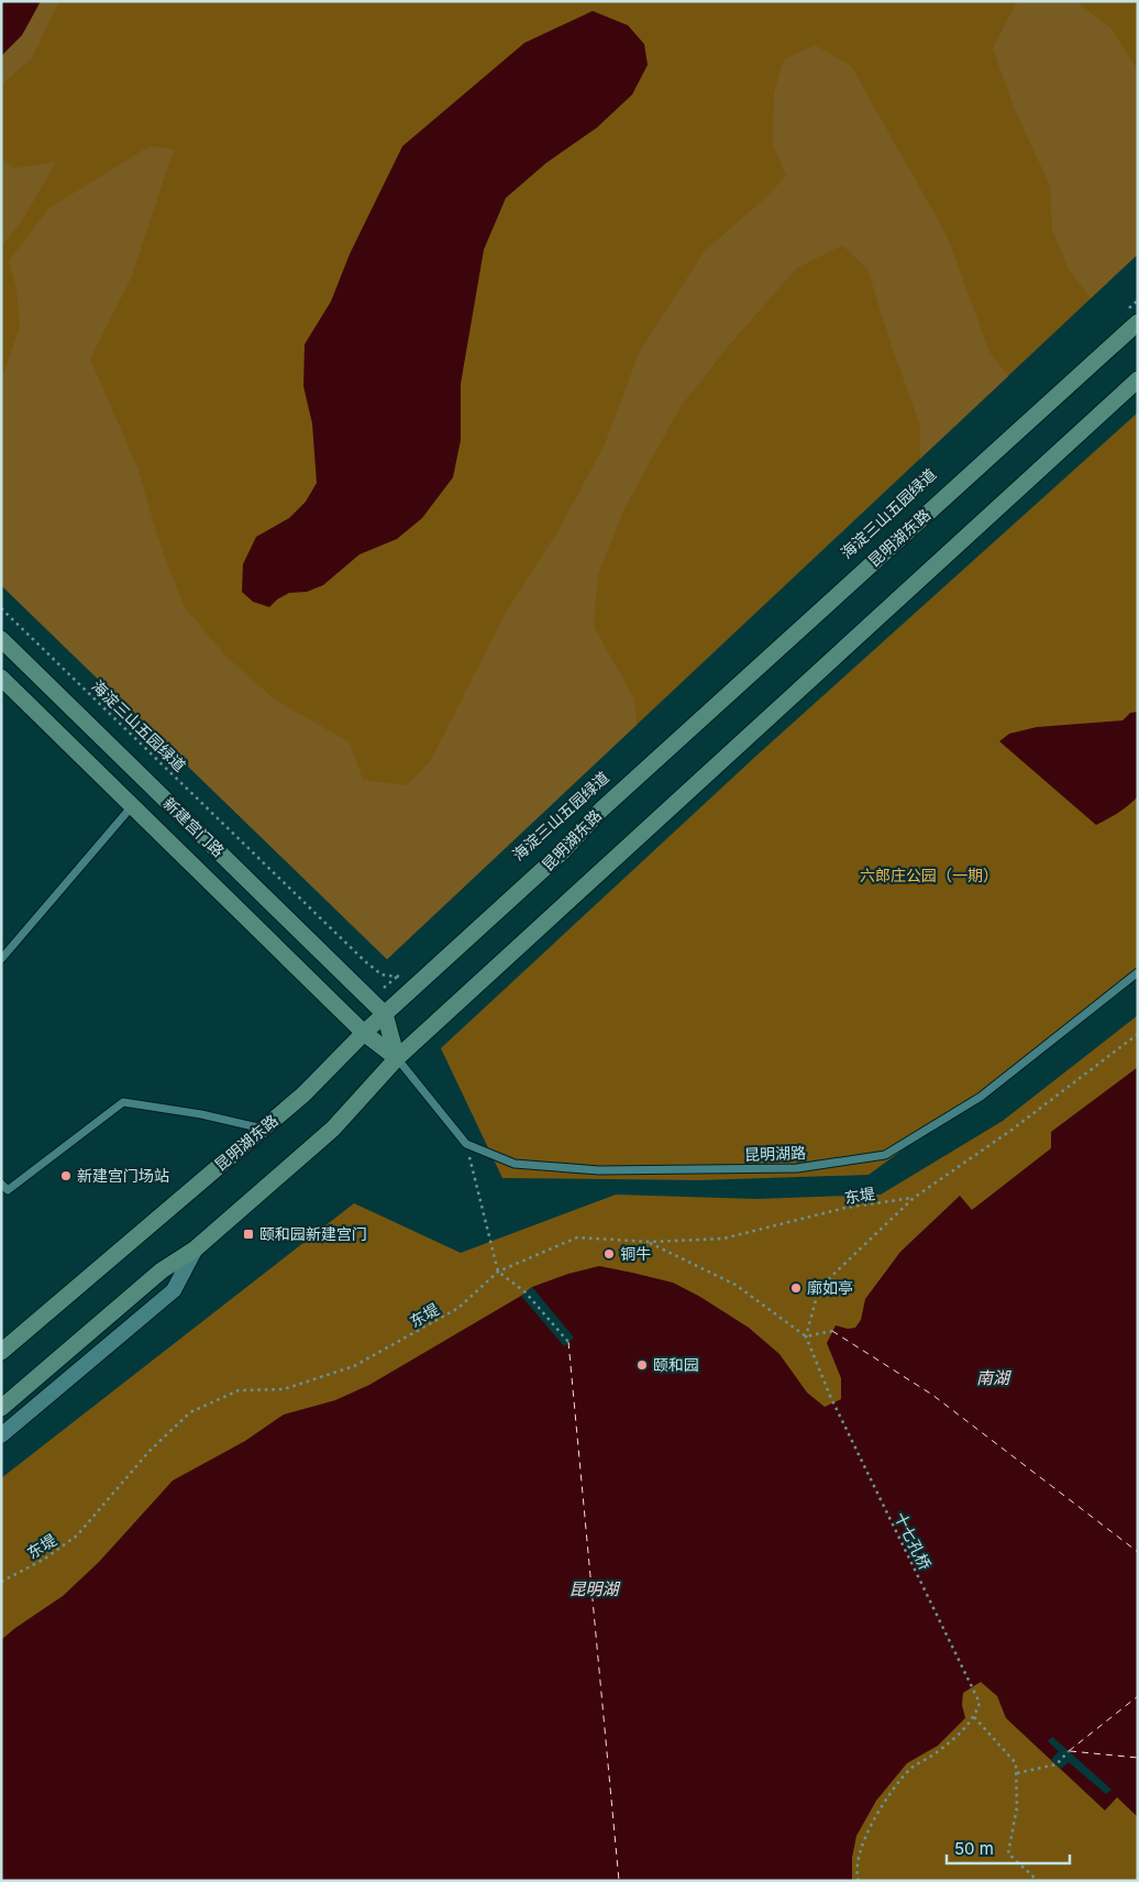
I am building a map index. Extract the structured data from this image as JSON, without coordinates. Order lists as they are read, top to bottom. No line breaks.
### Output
{"streets":{"main road":["昆明湖东路","新建宫门路"],"lane":["昆明湖路"],"path":["海淀三山五园绿道","东堤","十七孔桥"]},"crossings":[["昆明湖东路","新建宫门路"],["新建宫门路","昆明湖路"]],"water":["南湖","昆明湖"],"parks":["六郎庄公园（一期）"],"places":{"other":["新建宫门场站","铜牛","廓如亭","颐和园"],"transit":["颐和园新建宫门"]},"scale_bar":"50 m"}
